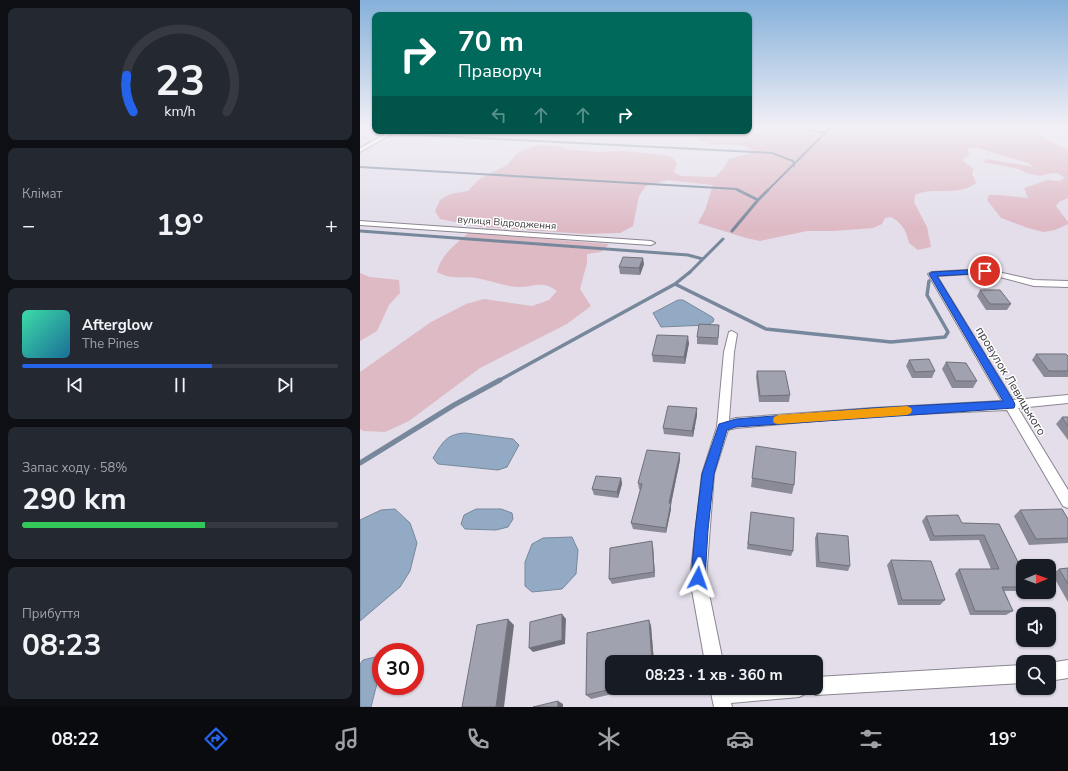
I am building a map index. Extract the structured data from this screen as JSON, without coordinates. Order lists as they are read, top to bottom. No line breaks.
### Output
{"streets":{"street":["вулиця Відродження","провулок Левицького"]},"north":"right","page":{"turn":["70 m","Праворуч"],"tile":["Клімат",["Запас ходу · 58%","290 km"],["Прибуття","08:23"]],"heat":["−","19°","+"],"song":["Afterglow","The Pines"],"limit":"30","trip":"08:23 · 1 хв · 360 m","tabs":["08:22","19°"],"gauge":["23","km/h"]}}
